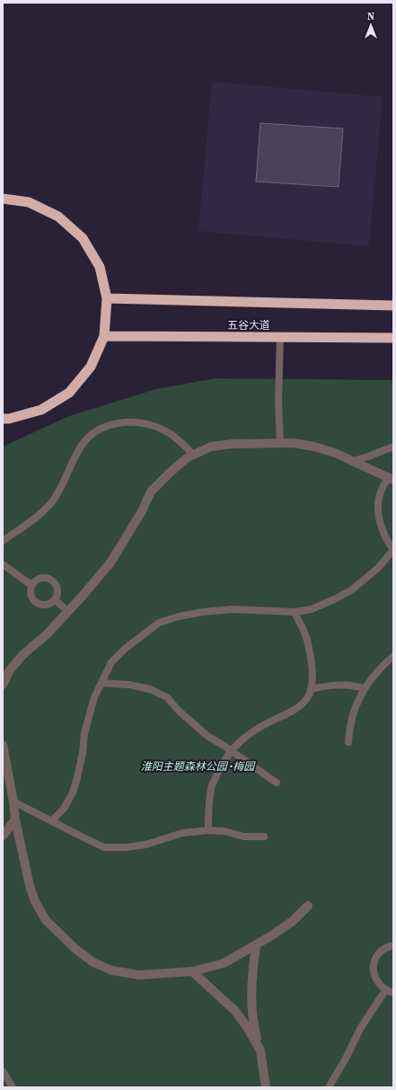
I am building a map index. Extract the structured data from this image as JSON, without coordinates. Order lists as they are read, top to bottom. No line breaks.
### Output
{"streets":{"highway":["五谷大道"]},"parks":["淮阳主题森林公园 •梅园"],"north":"top"}
